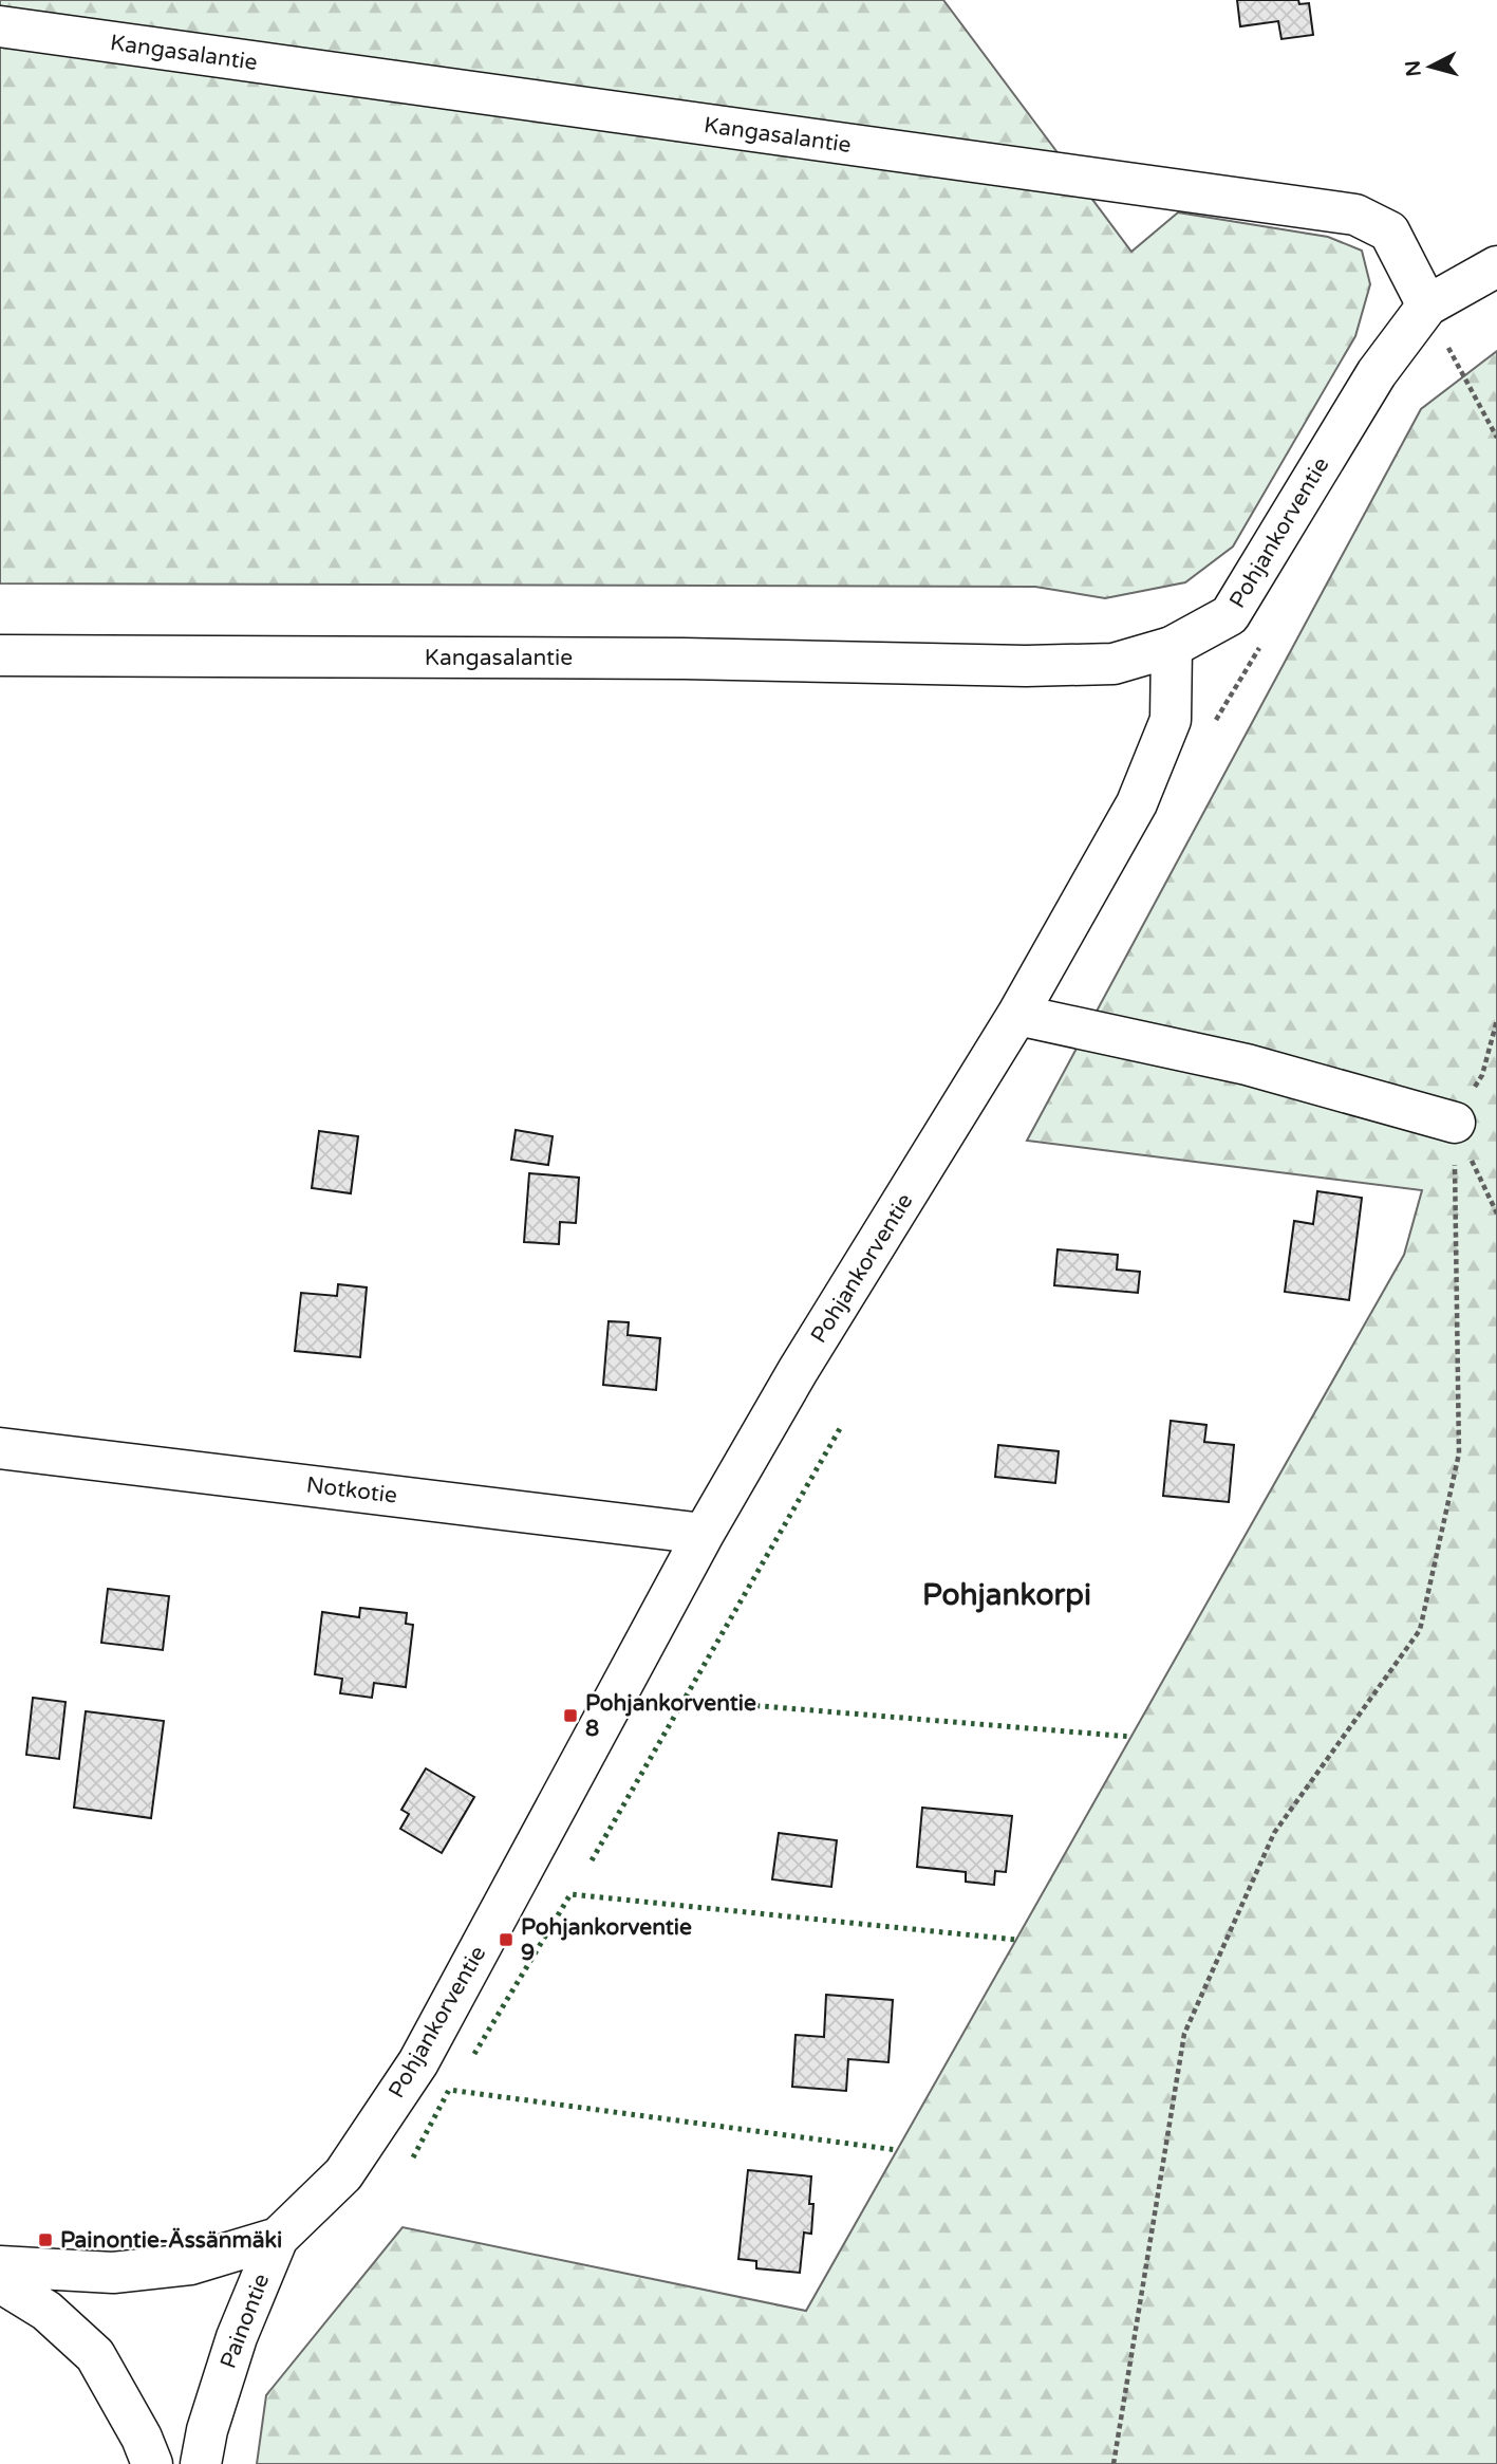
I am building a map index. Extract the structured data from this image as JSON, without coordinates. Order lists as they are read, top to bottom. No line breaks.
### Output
{"streets":{"street":["Kangasalantie","Pohjankorventie","Notkotie","Painontie"]},"crossings":[["Kangasalantie","Pohjankorventie"],["Pohjankorventie","Notkotie"],["Pohjankorventie","Painontie"]],"districts":["Pohjankorpi"],"places":{"transit":["Pohjankorventie 8","Pohjankorventie 9","Painontie-Ässänmäki"]},"north":"left"}
